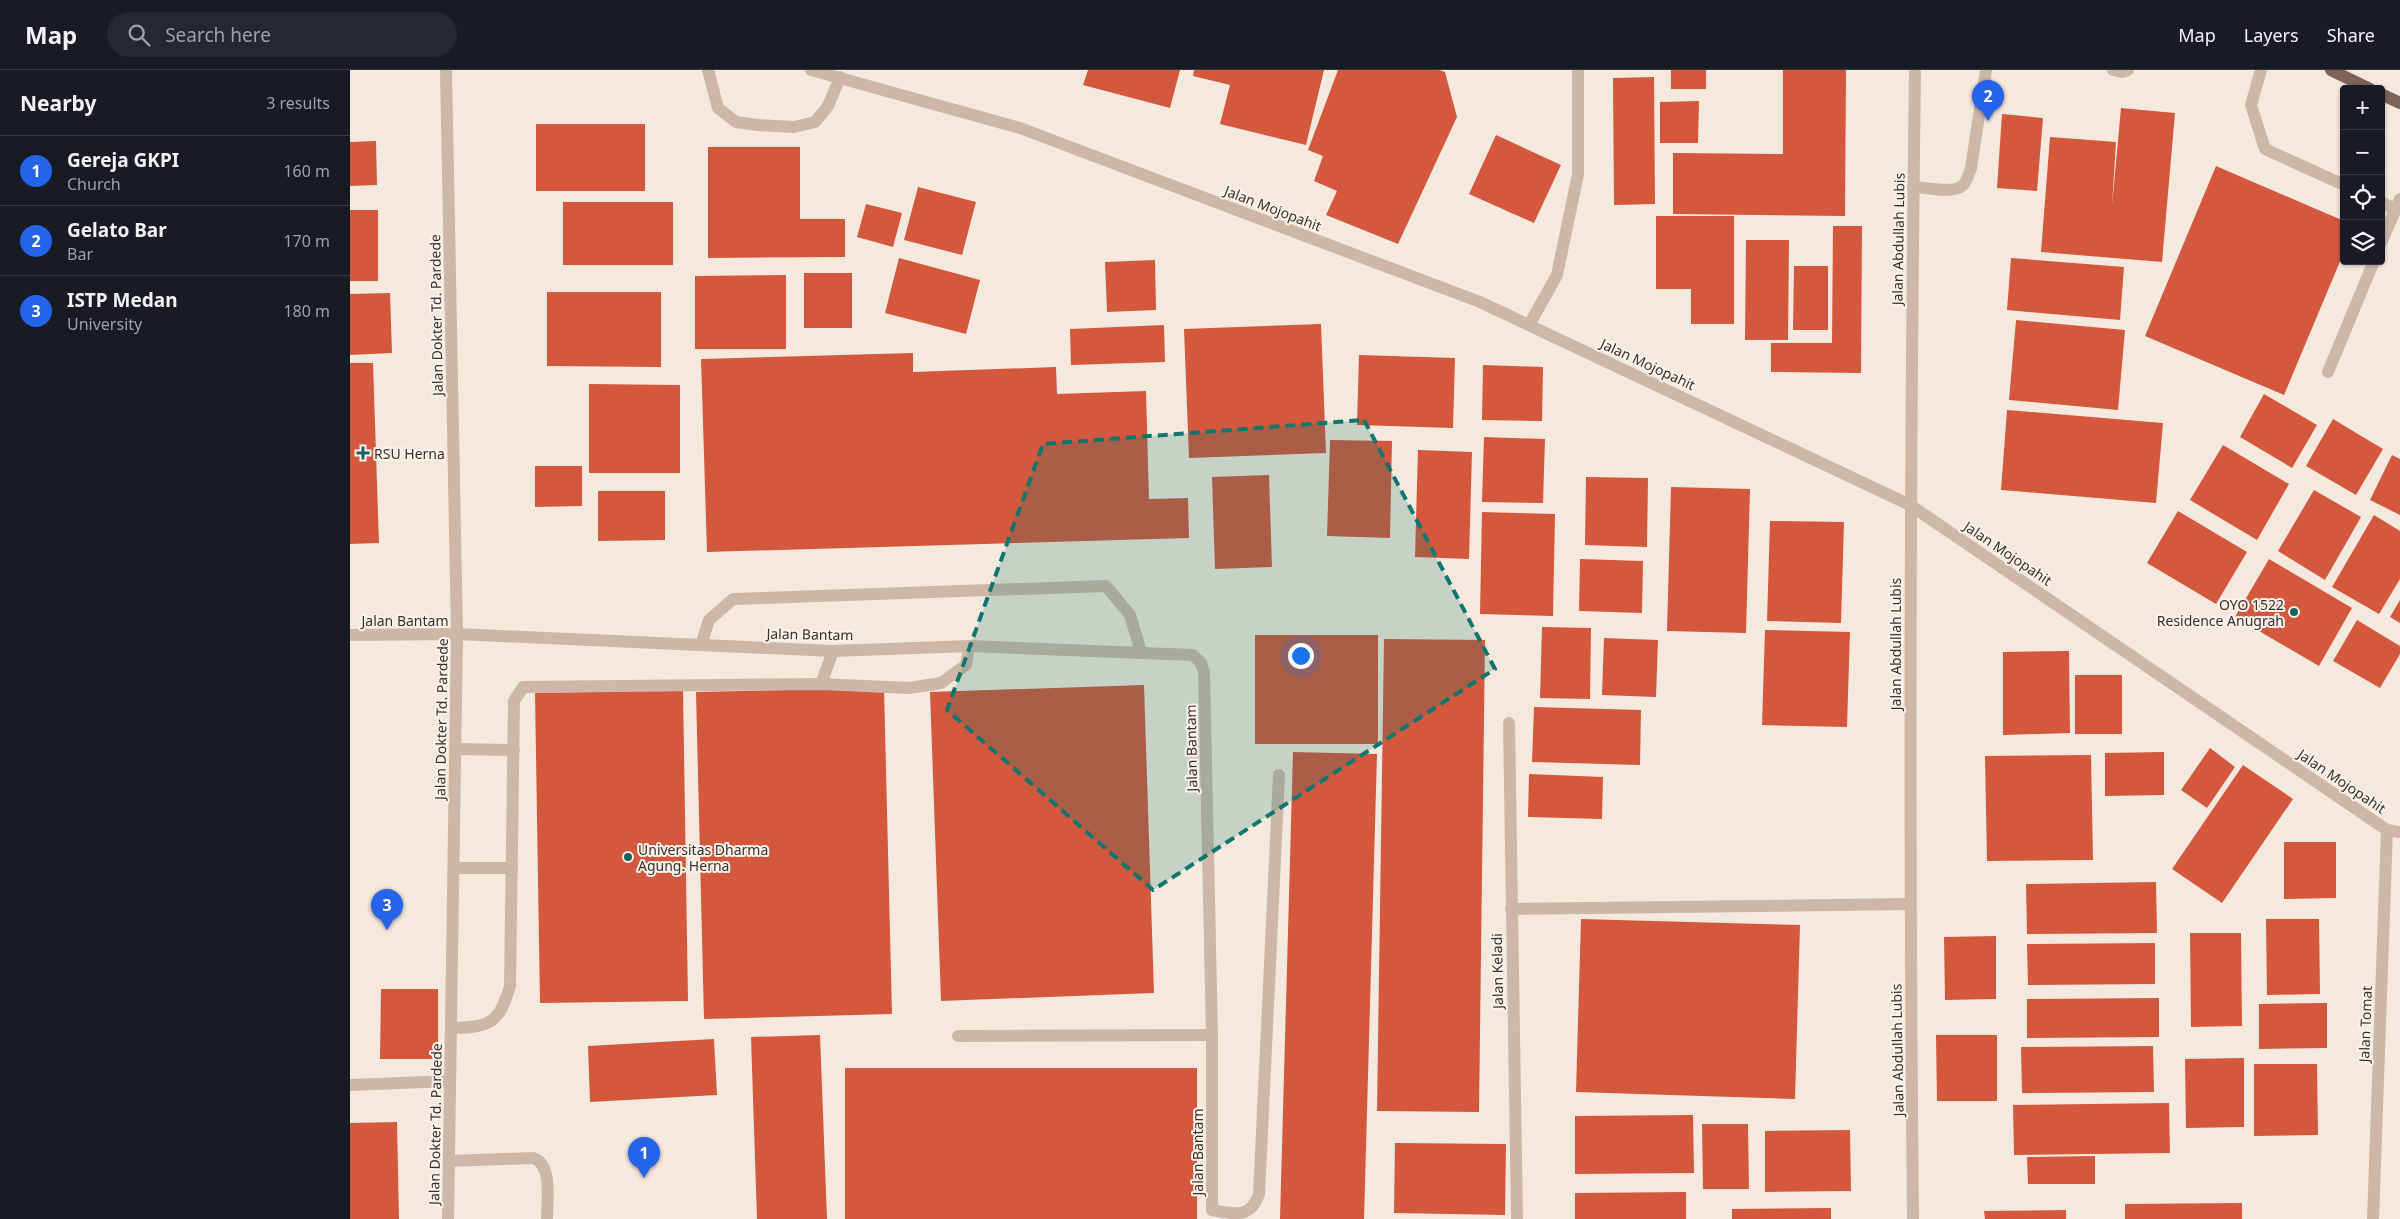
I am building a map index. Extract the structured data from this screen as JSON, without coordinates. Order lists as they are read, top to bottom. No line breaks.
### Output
{"streets":{"street":["Jalan Mojopahit","Jalan Abdullah Lubis","Jalan Dokter Td. Pardede","Jalan Bantam","Jalan Keladi","Jalan Tomat"]},"crossings":[["Jalan Mojopahit","Jalan Abdullah Lubis"],["Jalan Mojopahit","Jalan Tomat"],["Jalan Dokter Td. Pardede","Jalan Bantam"]],"places":{"health":["RSU Herna"],"other":["OYO 1522 Residence Anugrah","Universitas Dharma Agung. Herna"]},"page":{"header":"Map","search":"Search here","nav":["Map","Layers","Share"],"heading":["Nearby","3 results"],"pins":["2","3","1"],"map_buttons":["+","−"],"list":[{"mark":"1","name":"Gereja GKPI","note":"Church","value":"160 m"},{"mark":"2","name":"Gelato Bar","note":"Bar","value":"170 m"},{"mark":"3","name":"ISTP Medan","note":"University","value":"180 m"}]}}
